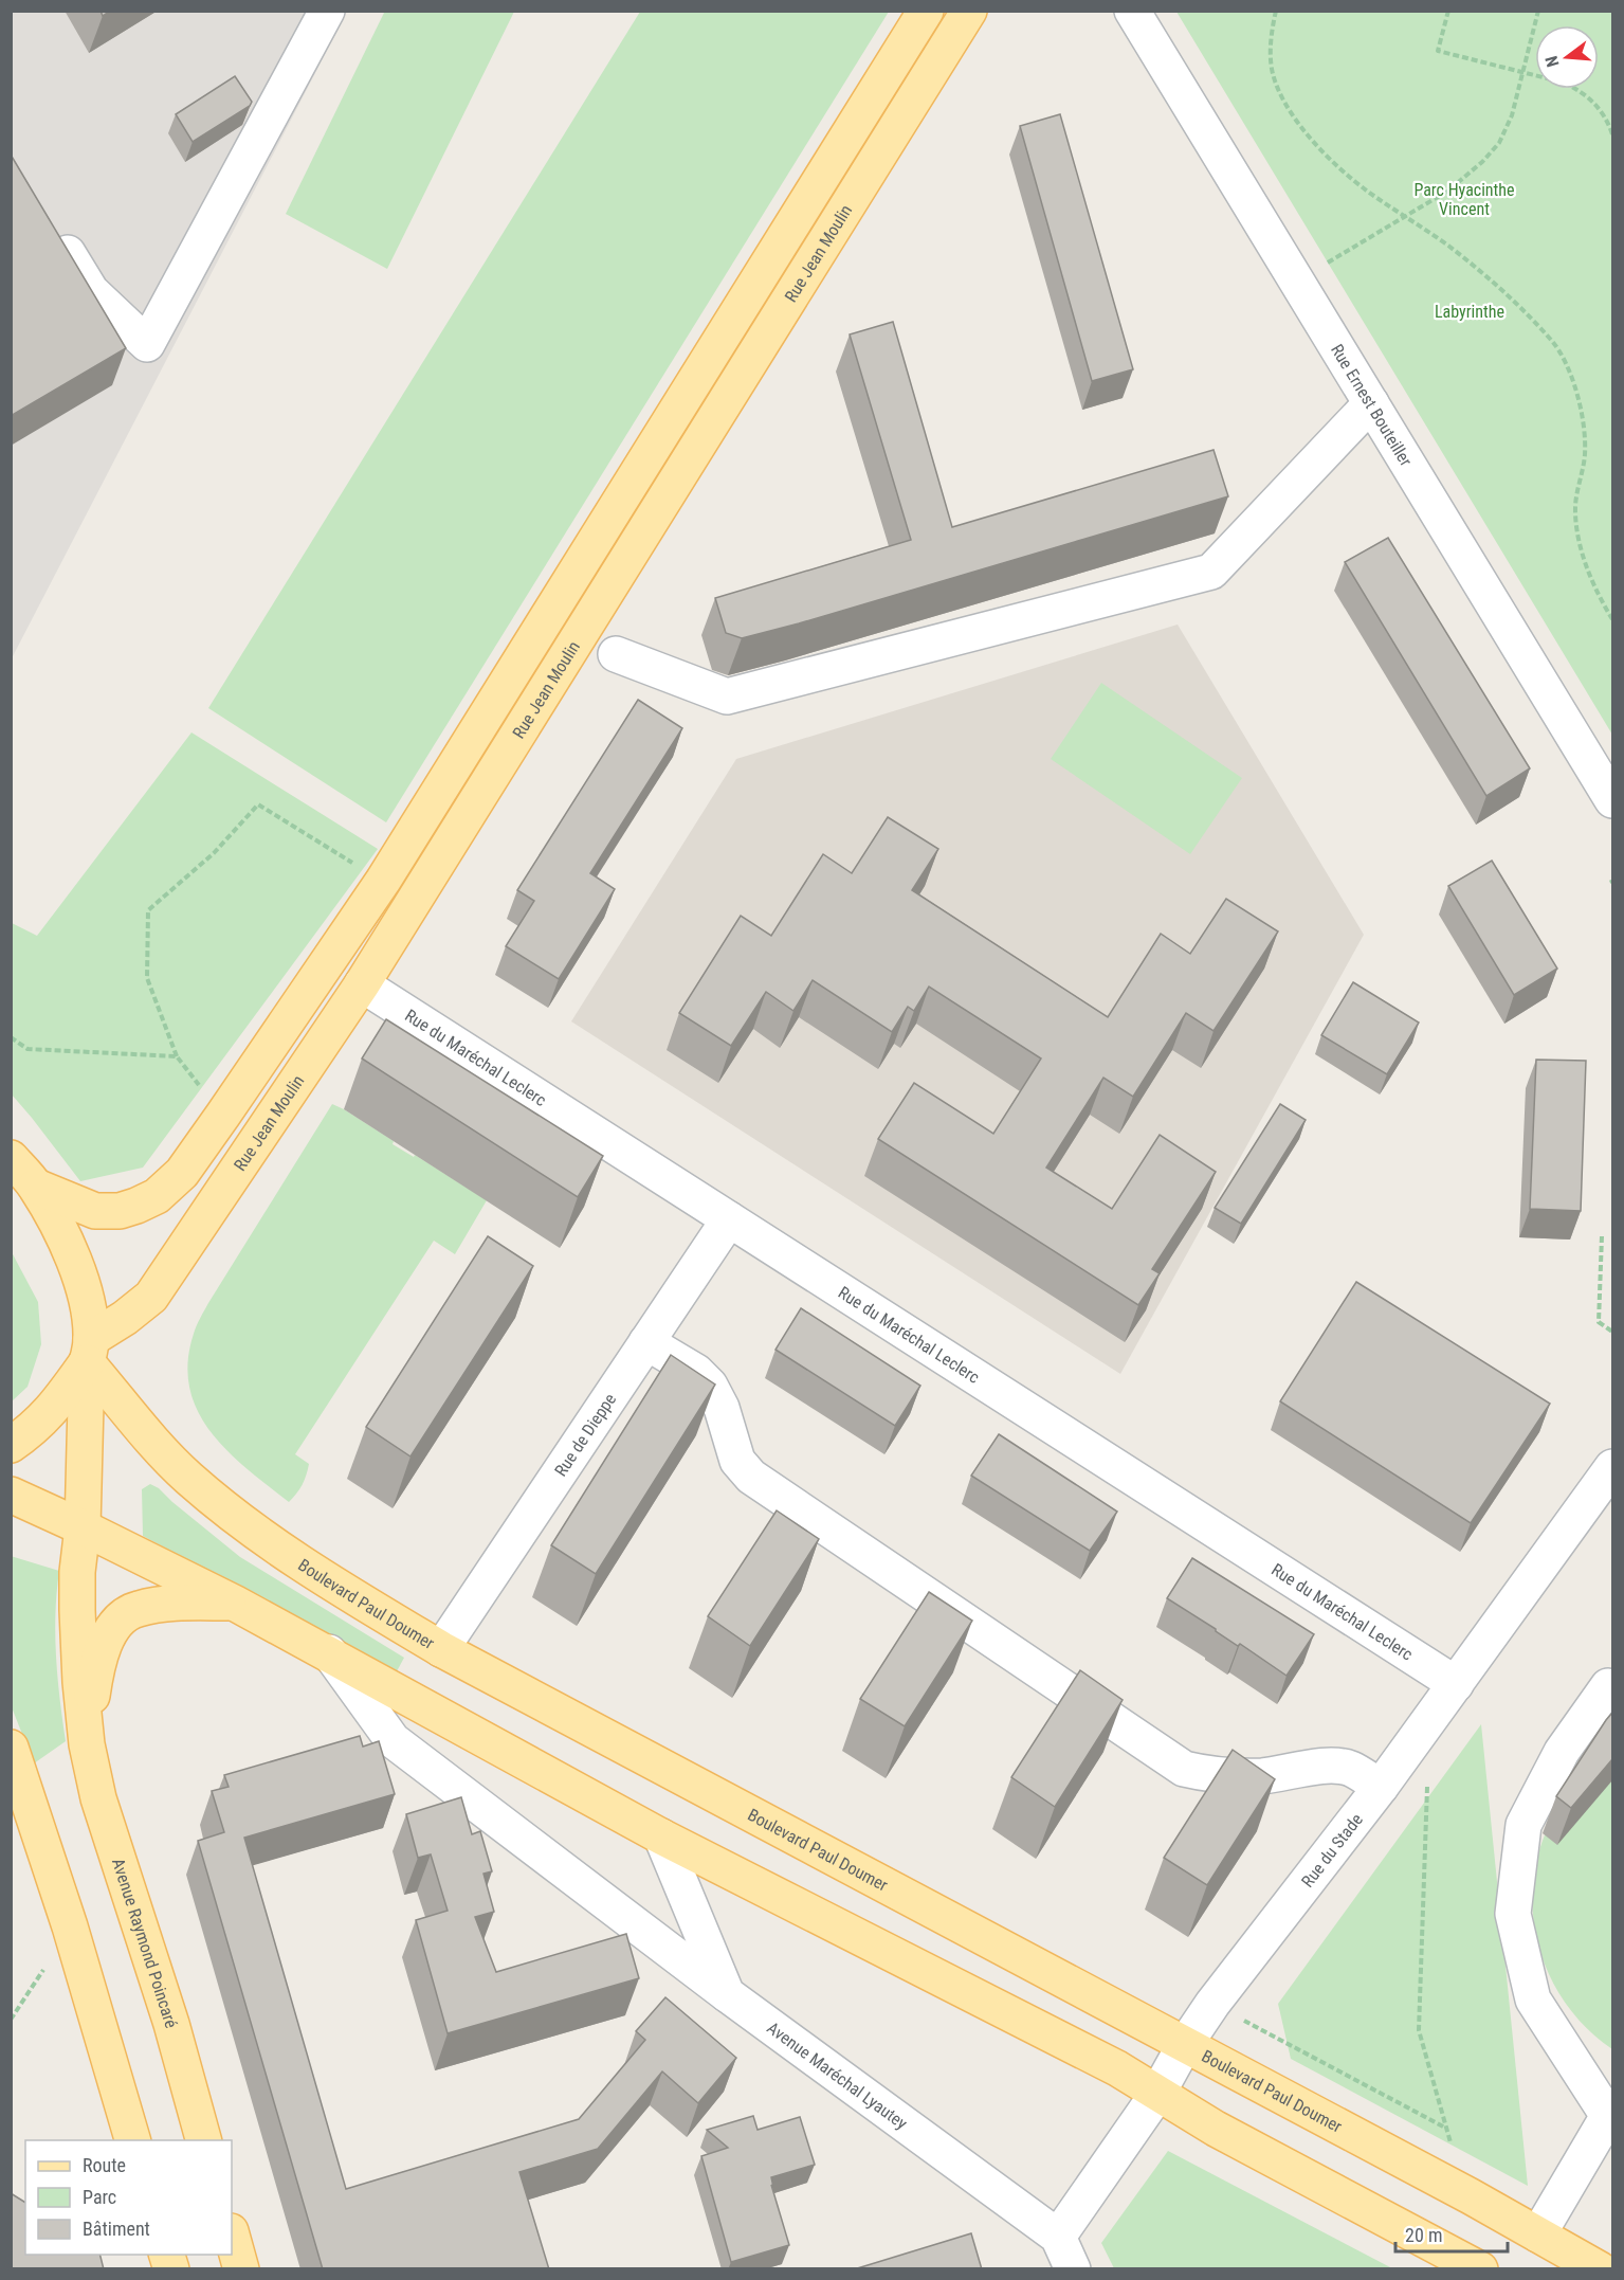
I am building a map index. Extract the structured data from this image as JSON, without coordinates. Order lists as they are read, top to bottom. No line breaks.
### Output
{"streets":{"main road":["Rue Jean Moulin","Boulevard Paul Doumer","Avenue Raymond Poincaré"],"street":["Rue Ernest Bouteiller","Rue du Maréchal Leclerc","Rue de Dieppe","Rue du Stade","Avenue Maréchal Lyautey"]},"crossings":[["Rue Jean Moulin","Rue du Maréchal Leclerc"],["Rue Jean Moulin","Boulevard Paul Doumer"],["Rue Jean Moulin","Avenue Raymond Poincaré"],["Rue du Maréchal Leclerc","Rue de Dieppe"],["Rue du Maréchal Leclerc","Rue du Stade"],["Rue de Dieppe","Boulevard Paul Doumer"],["Boulevard Paul Doumer","Rue du Stade"],["Boulevard Paul Doumer","Avenue Raymond Poincaré"],["Rue du Stade","Avenue Maréchal Lyautey"]],"parks":["Parc Hyacinthe Vincent","Labyrinthe"],"legend":["Route","Parc","Bâtiment"],"scale_bar":"20 m","north":"left"}
